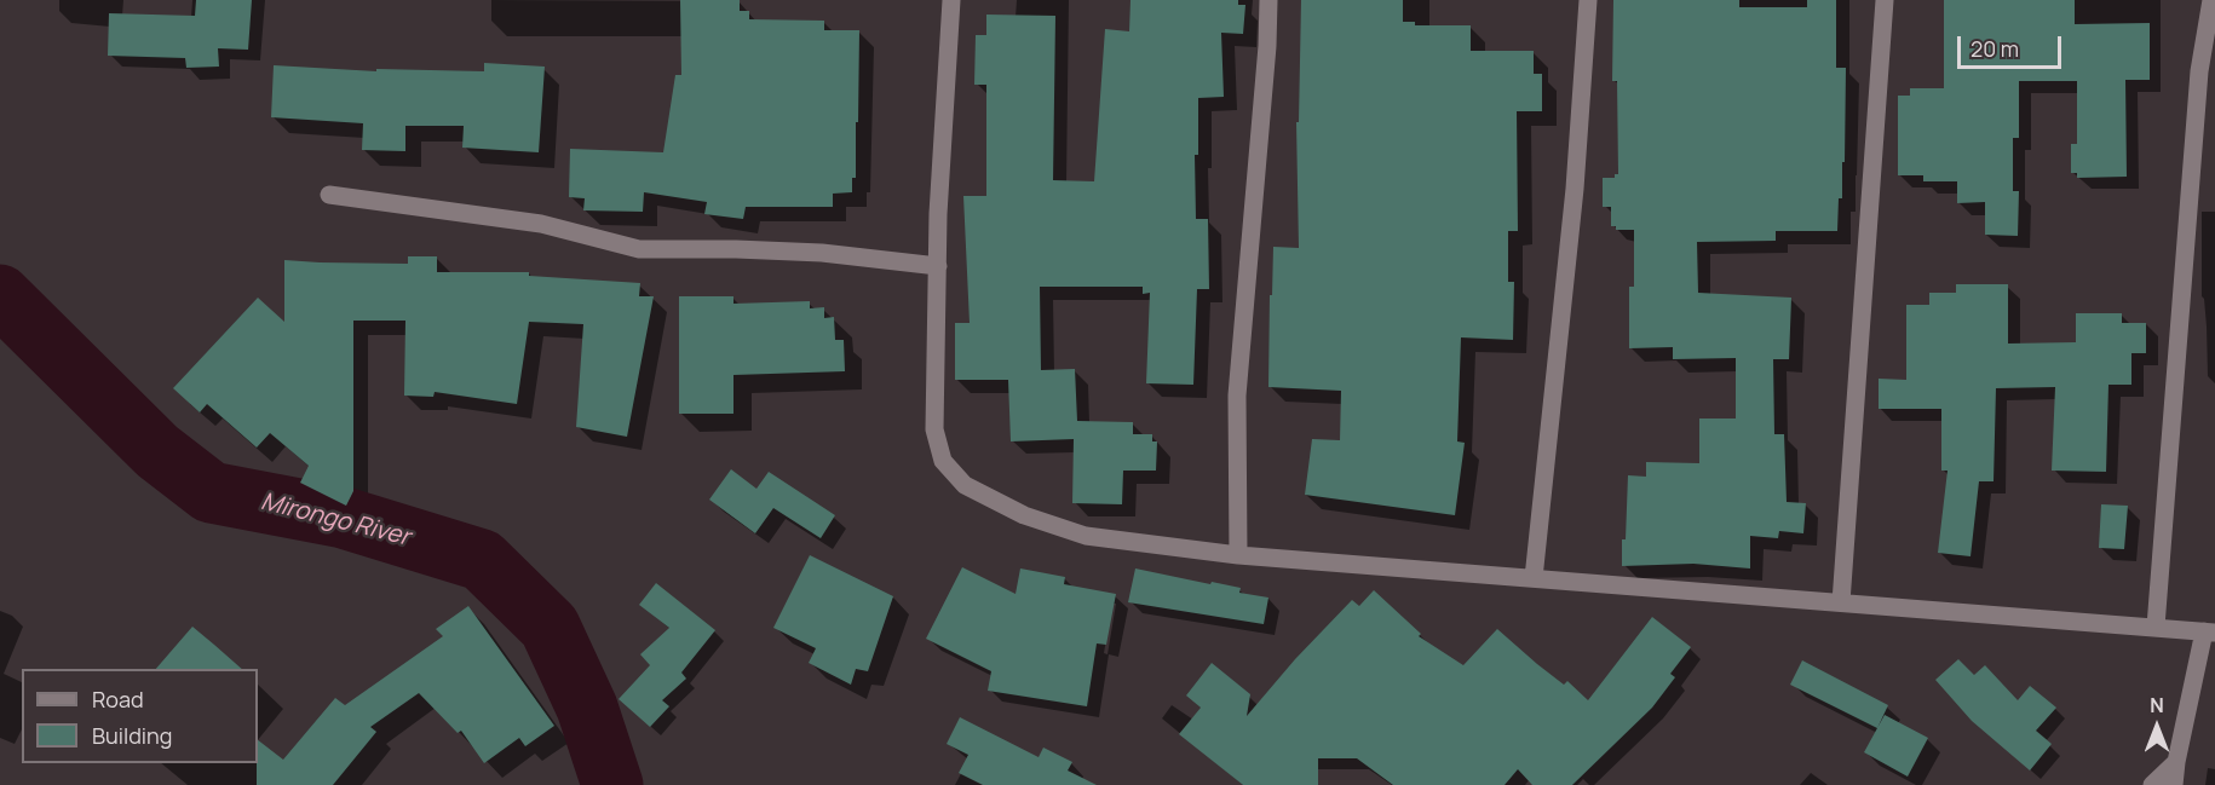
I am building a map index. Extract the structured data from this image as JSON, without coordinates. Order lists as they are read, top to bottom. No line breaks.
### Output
{"water":["Mirongo River"],"legend":["Road","Building"],"scale_bar":"20 m","north":"top"}
